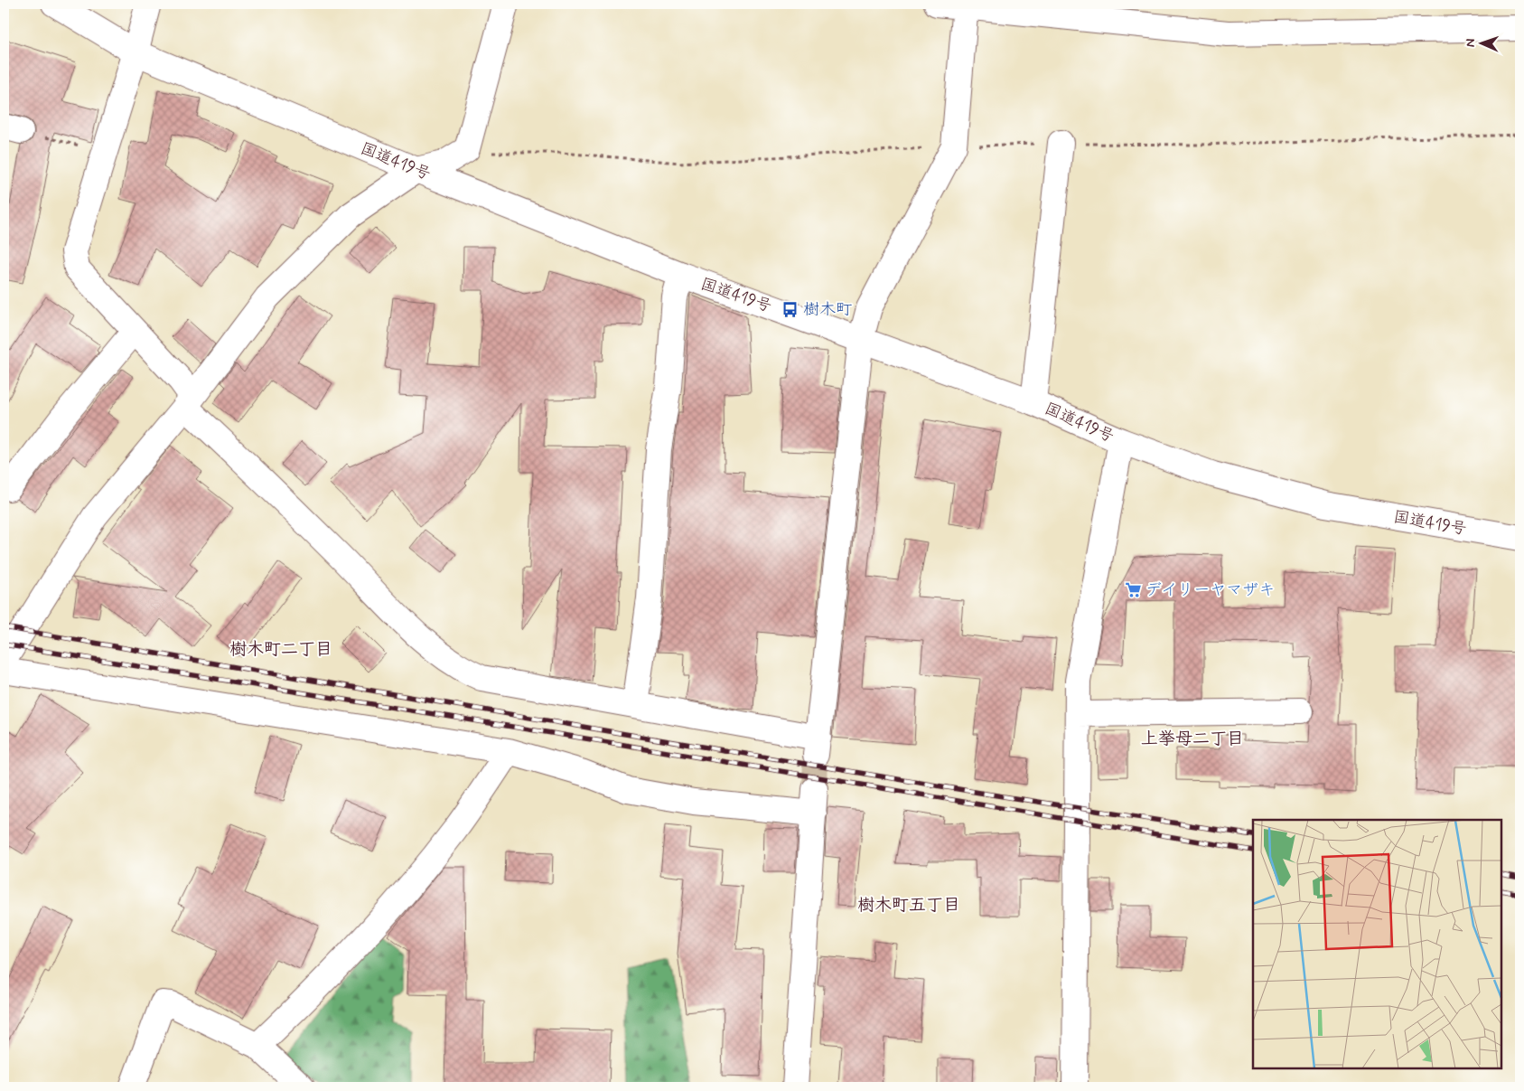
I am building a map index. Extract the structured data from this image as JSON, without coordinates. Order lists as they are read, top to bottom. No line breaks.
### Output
{"streets":{"main road":["国道419号"]},"districts":["樹木町二丁目","上挙母二丁目","樹木町五丁目"],"places":{"bus stop":["樹木町"],"supermarket":["デイリーヤマザキ"]},"north":"left"}
